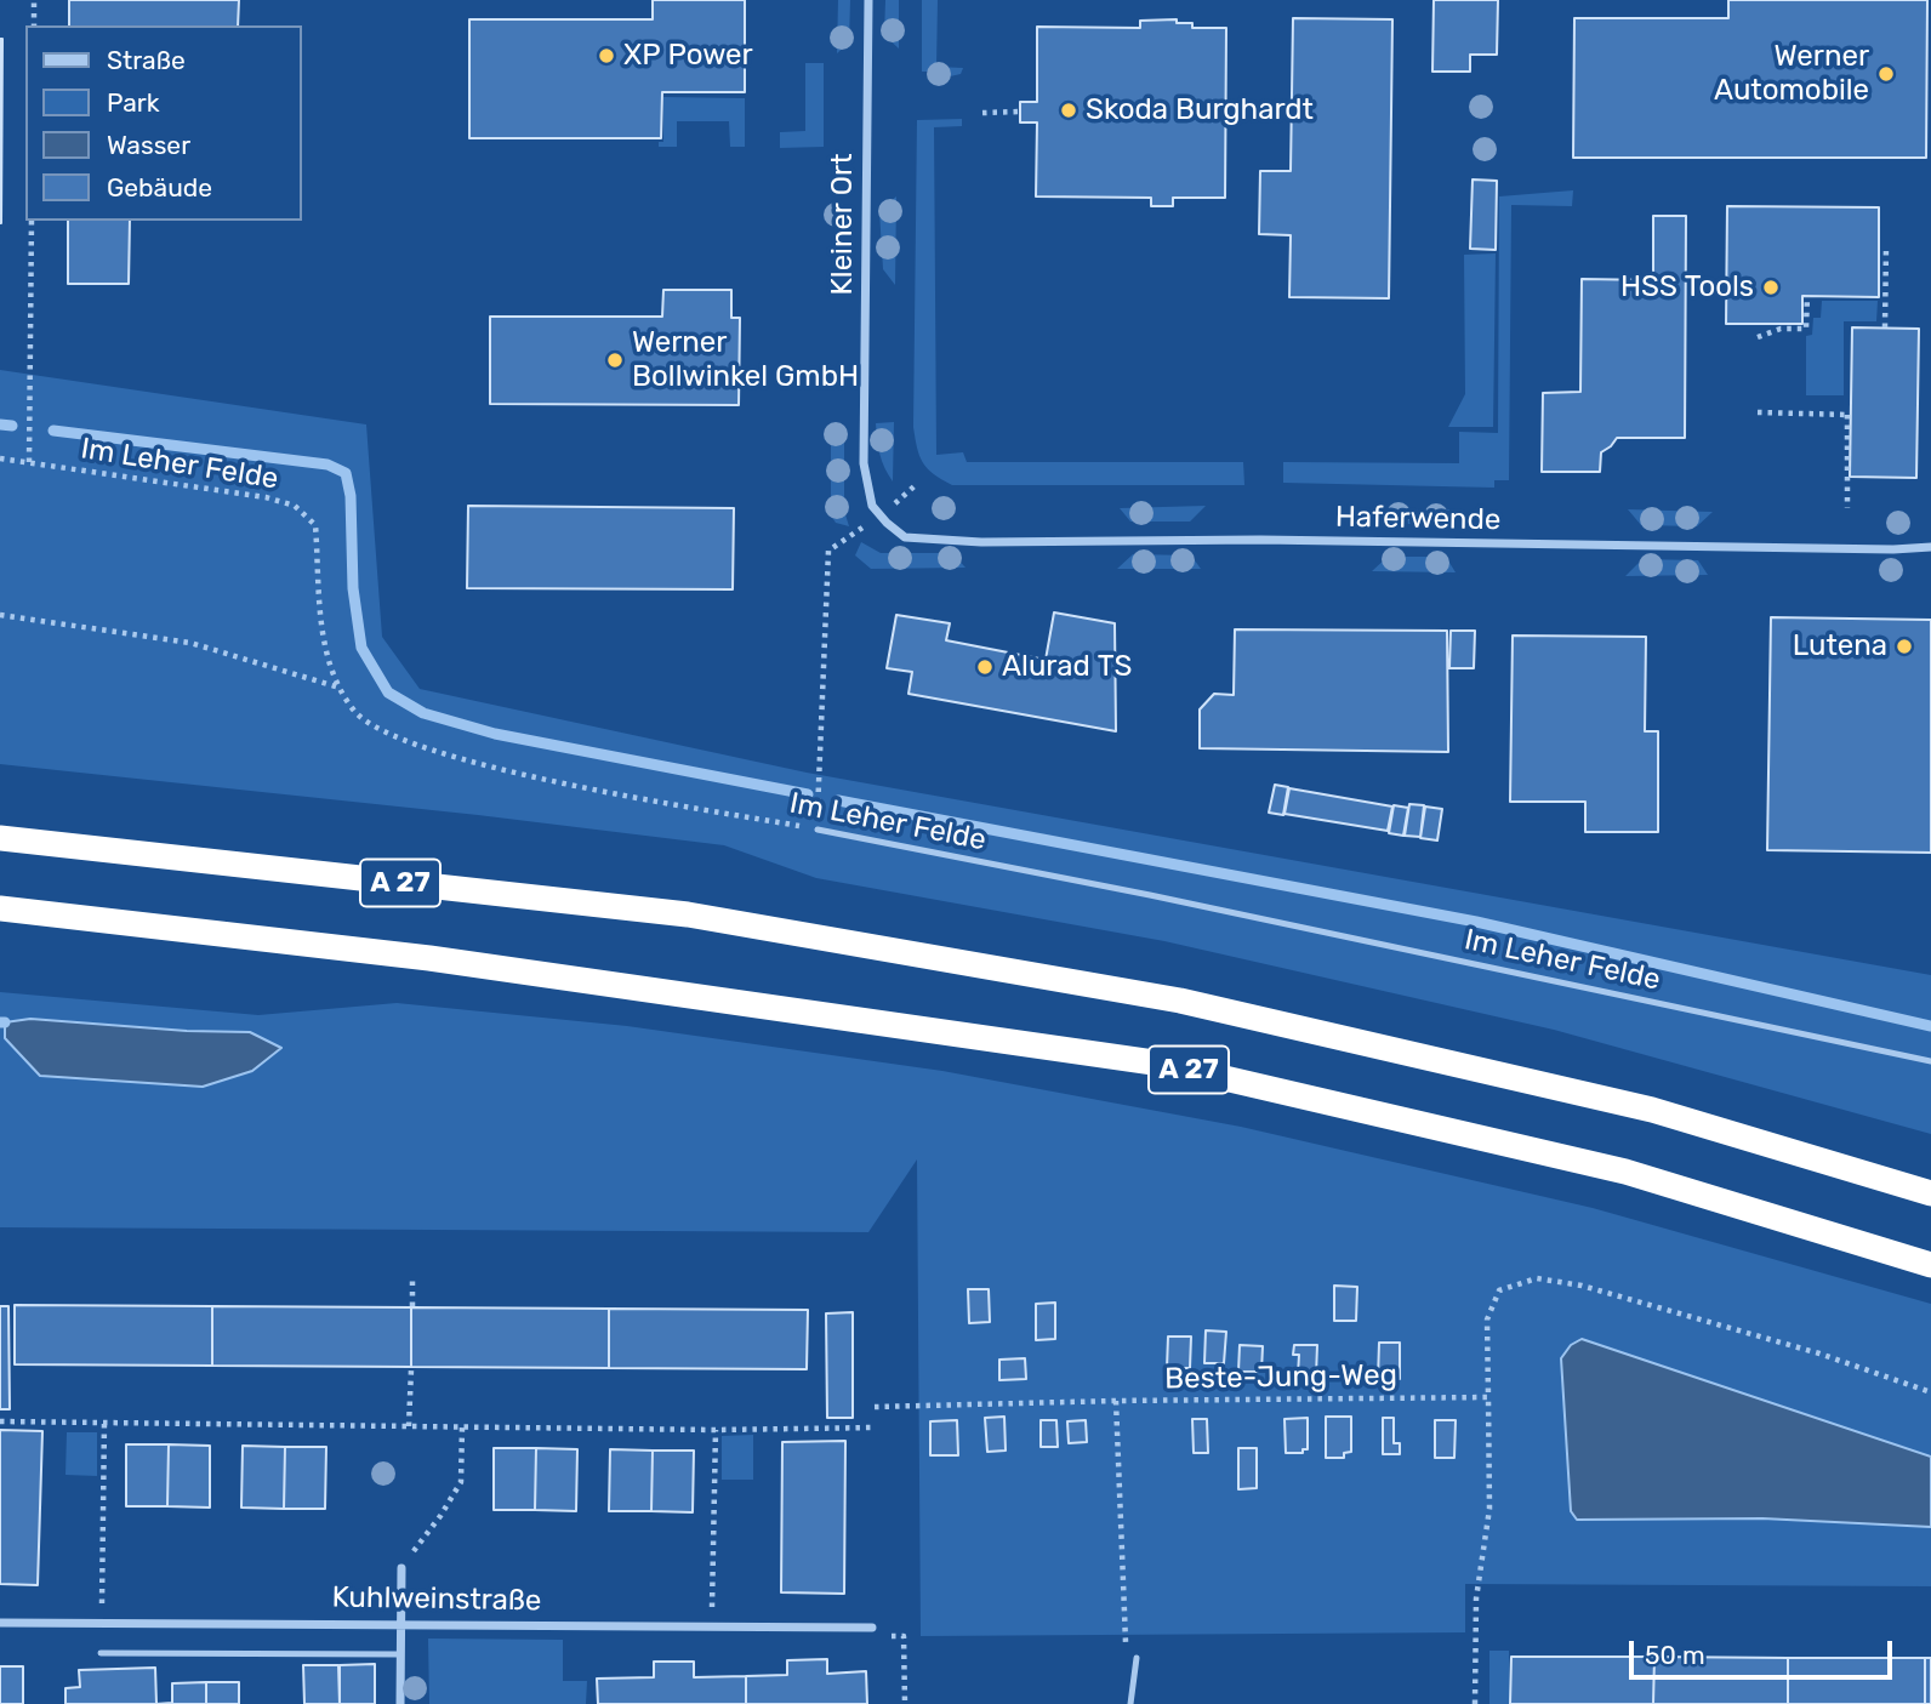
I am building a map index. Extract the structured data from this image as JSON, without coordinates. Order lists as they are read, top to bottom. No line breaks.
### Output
{"streets":{"highway":["A 27"],"street":["Kleiner Ort","Haferwende","Kuhlweinstraße"],"lane":["Im Leher Felde"],"path":["Beste-Jung-Weg"]},"crossings":[["Kleiner Ort","Haferwende"]],"places":["XP Power","Werner Automobile","Skoda Burghardt","HSS Tools","Werner Bollwinkel GmbH","Lutena","Alurad TS"],"legend":["Straße","Park","Wasser","Gebäude"],"scale_bar":"50 m"}
